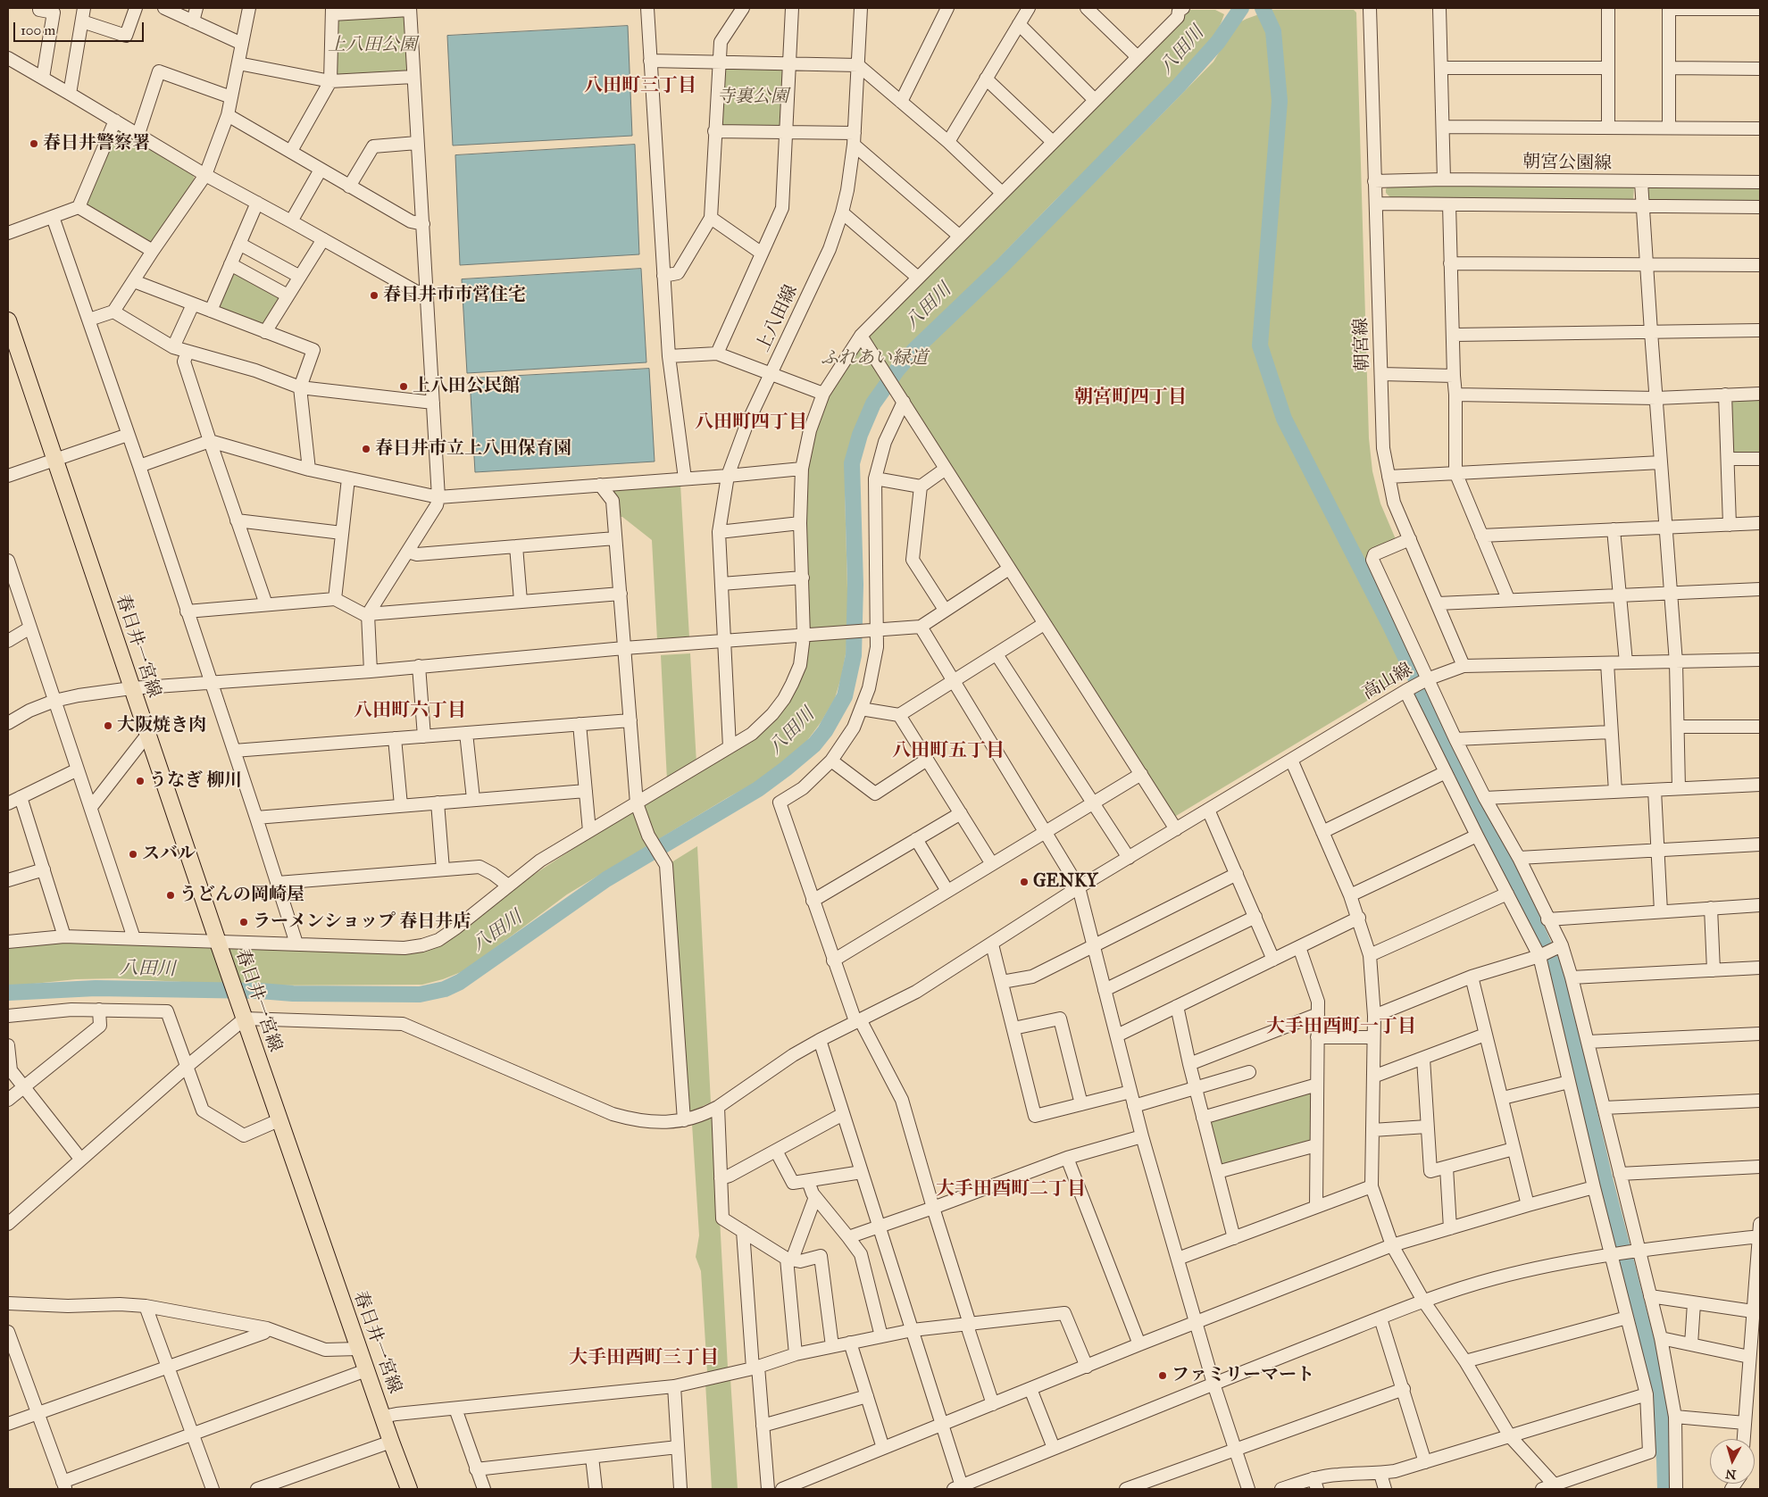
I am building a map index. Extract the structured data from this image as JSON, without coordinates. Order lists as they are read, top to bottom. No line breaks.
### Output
{"streets":{"main road":["春日井一宮線"],"street":["朝宮公園線","上八田線","朝宮線","高山線"]},"crossings":[["朝宮公園線","朝宮線"],["朝宮線","高山線"],["春日井一宮線","高山線"]],"districts":["八田町三丁目","朝宮町四丁目","八田町四丁目","八田町六丁目","八田町五丁目","大手田酉町一丁目","大手田酉町二丁目","大手田酉町三丁目"],"water":["八田川"],"parks":["上八田公園","寺裏公園","ふれあい緑道"],"places":["春日井警察署","春日井市市営住宅","上八田公民館","春日井市立上八田保育園","大阪焼き肉","うなぎ 柳川","スバル","GENKY","うどんの岡崎屋","ラーメンショップ 春日井店","ファミリーマート"],"scale_bar":"100 m","north":"bottom"}
